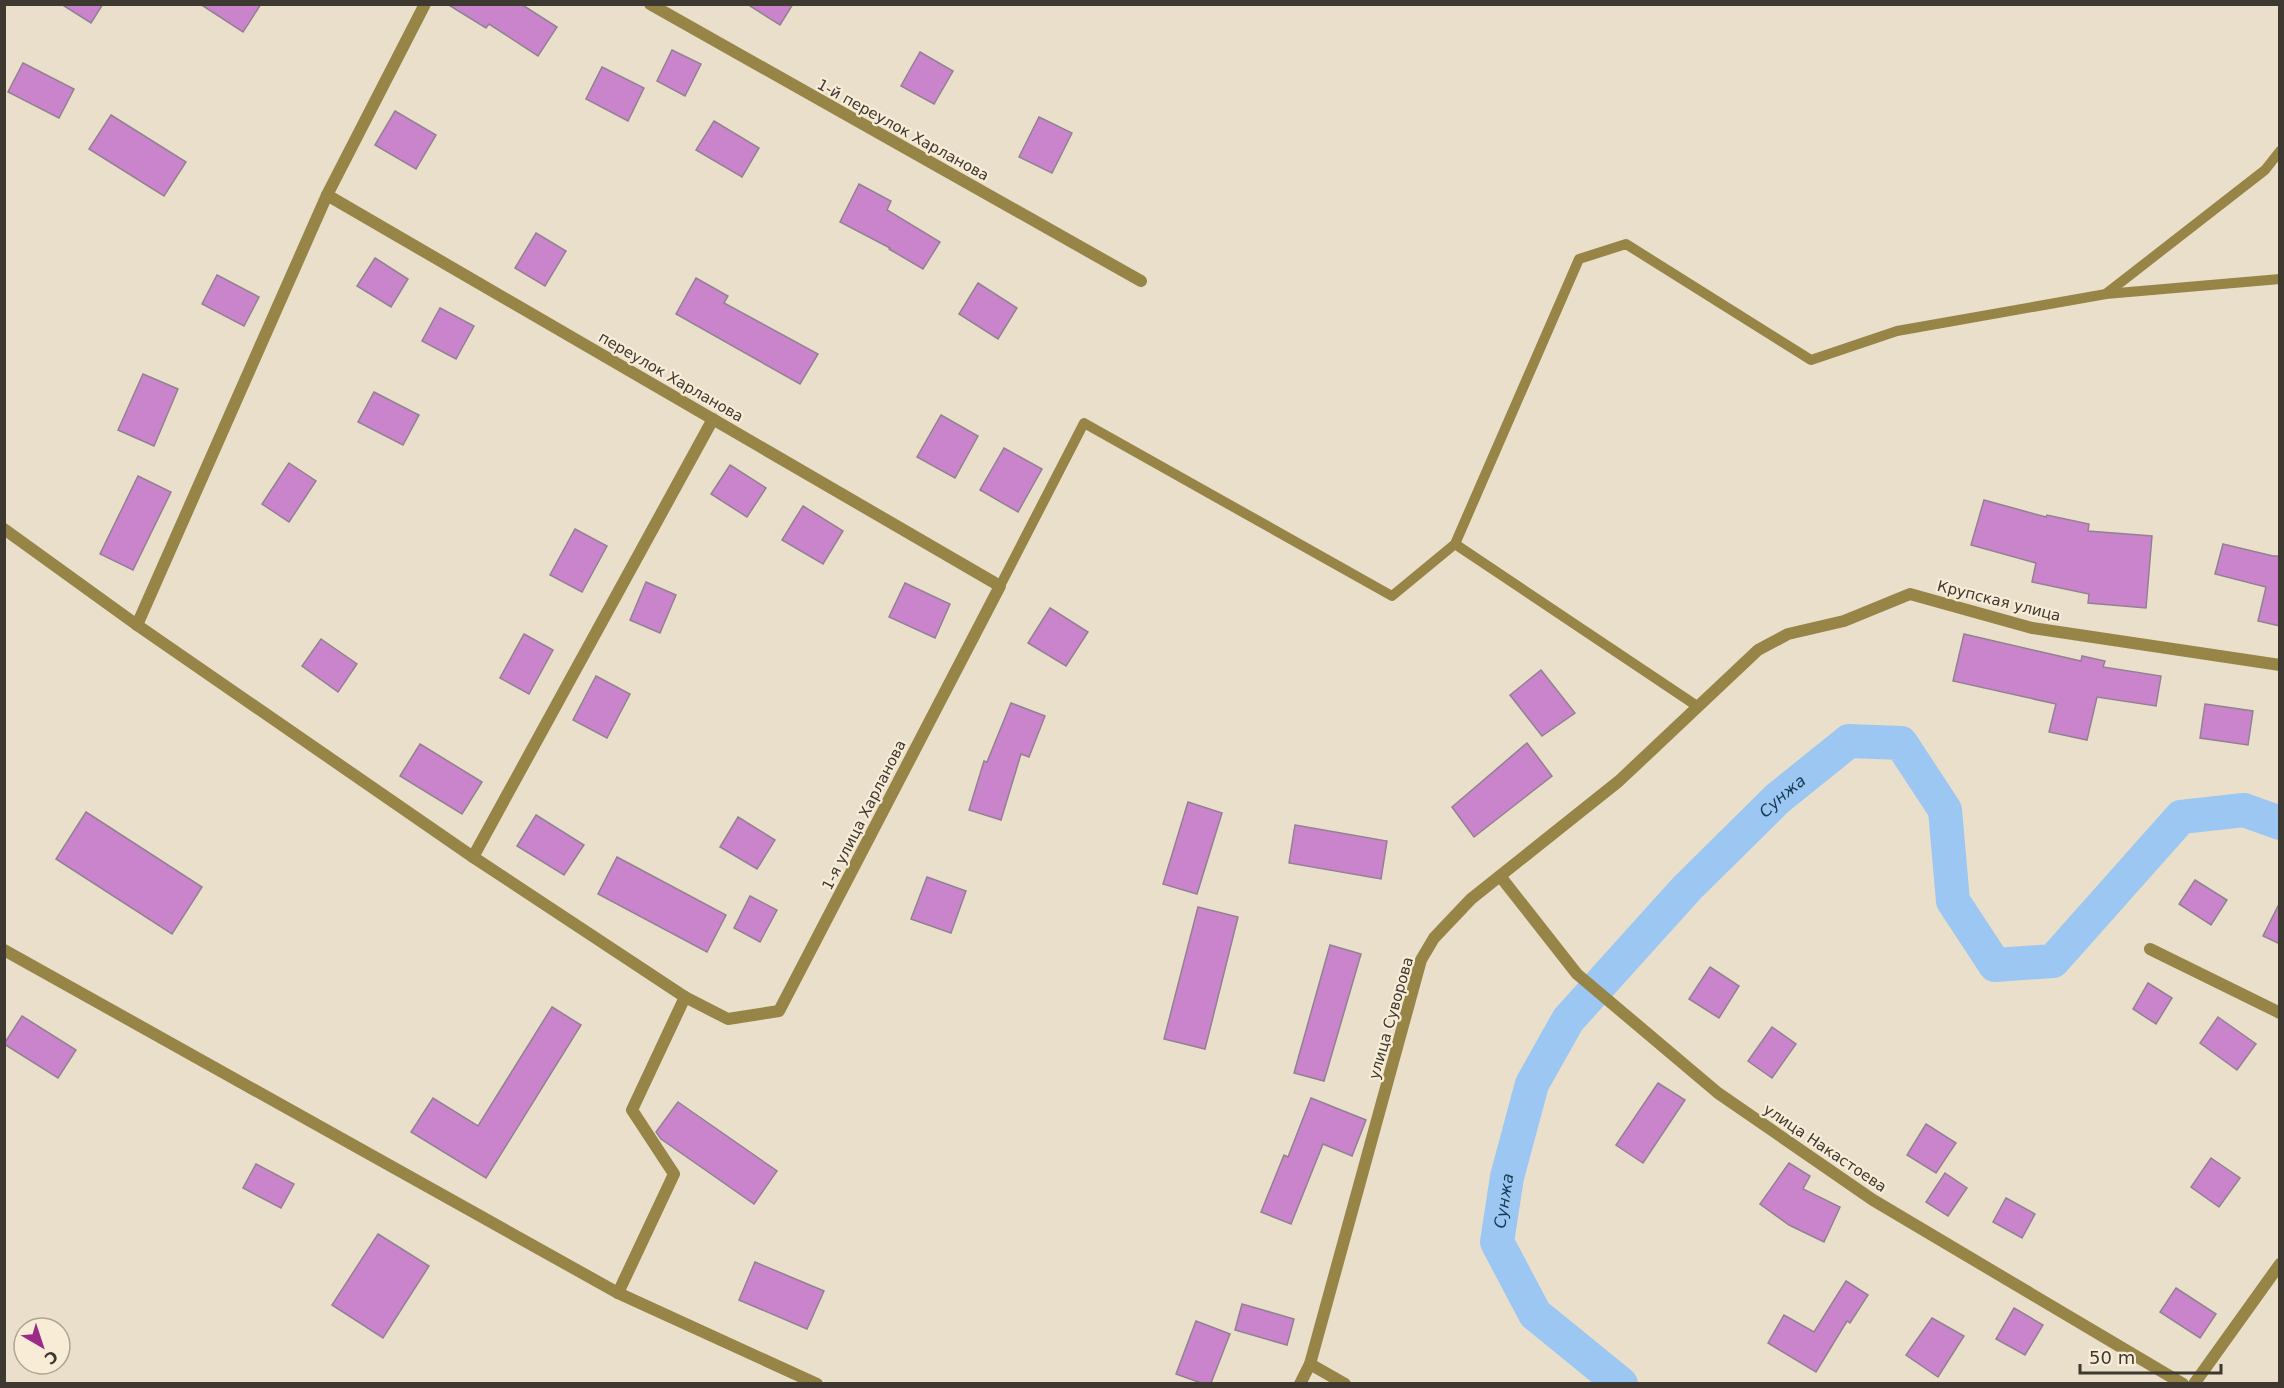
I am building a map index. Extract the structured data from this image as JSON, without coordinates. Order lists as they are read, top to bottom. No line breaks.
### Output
{"streets":{"street":["1-й переулок Харланова","переулок Харланова","Крупская улица","1-я улица Харланова","улица Суворова","улица Накастоева"]},"crossings":[["переулок Харланова","1-я улица Харланова"],["Крупская улица","улица Суворова"],["улица Суворова","улица Накастоева"]],"water":["Сунжа"],"scale_bar":"50 m","north":"bottom right"}
